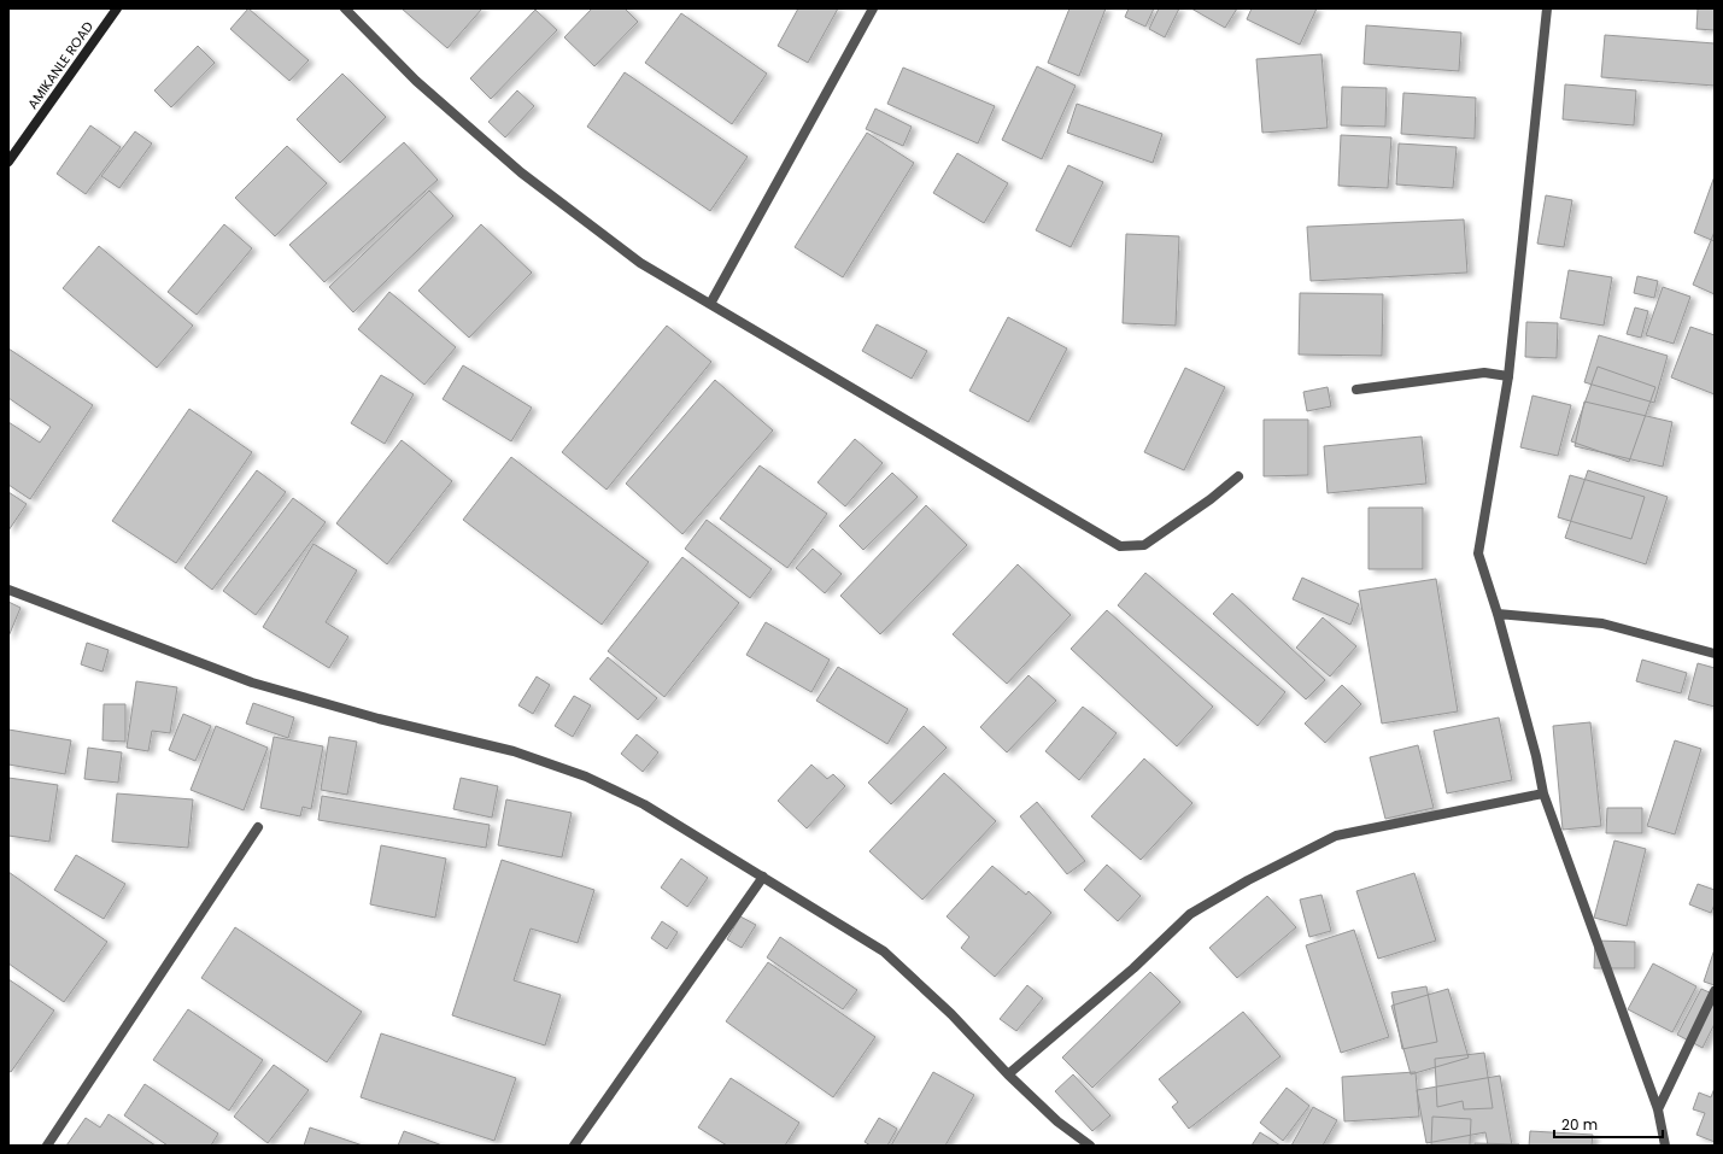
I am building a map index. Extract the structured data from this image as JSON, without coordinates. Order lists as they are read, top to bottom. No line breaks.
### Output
{"streets":{"street":["AMIKANLE ROAD"]},"scale_bar":"20 m"}
